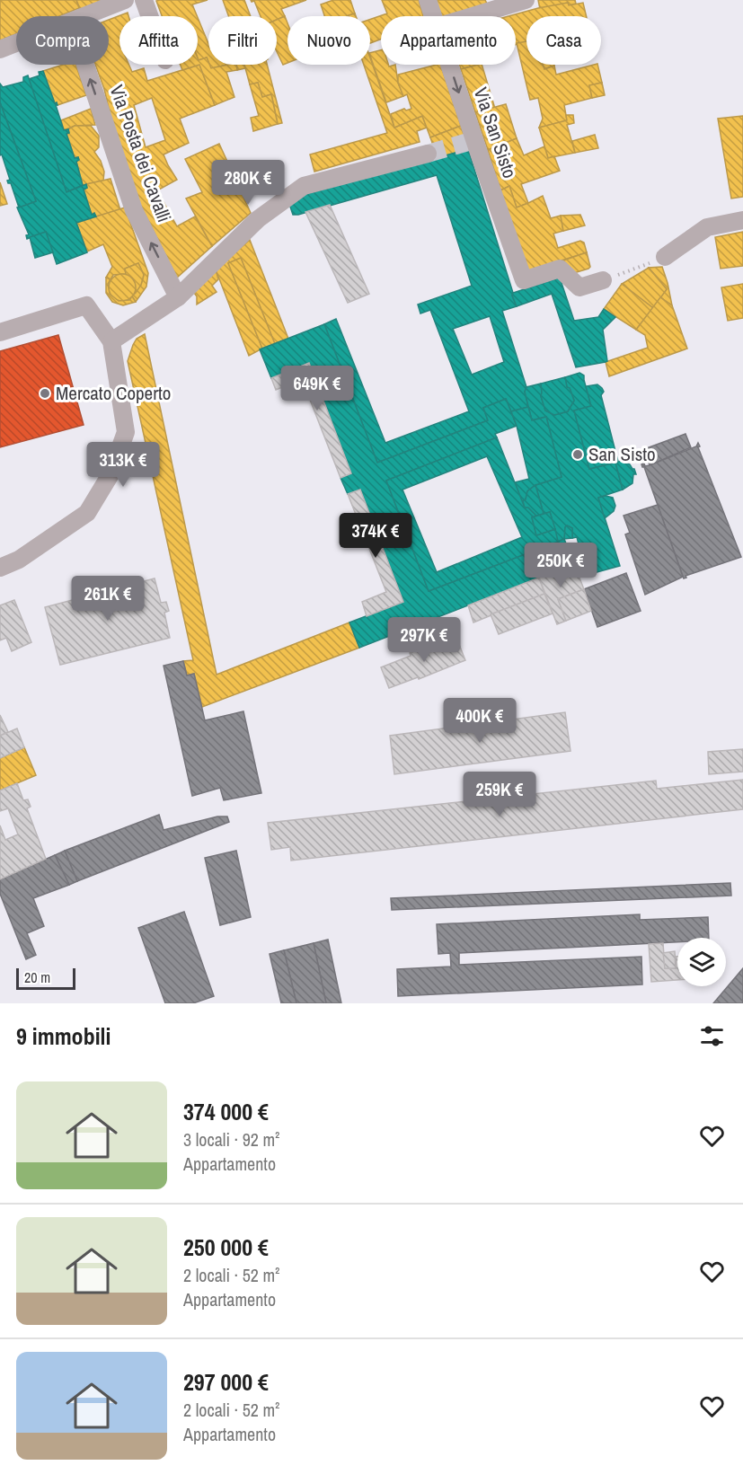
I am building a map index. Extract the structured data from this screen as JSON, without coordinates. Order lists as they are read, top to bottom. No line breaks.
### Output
{"streets":{"street":["Via San Sisto","Via Posta dei Cavalli"]},"one_way":["Via San Sisto","Via Posta dei Cavalli"],"places":["Mercato Coperto","San Sisto"],"scale_bar":"20 m","page":{"chip":["Compra","Affitta","Filtri","Nuovo","Appartamento","Casa"],"price":["280K €","649K €","313K €","374K €","250K €","261K €","297K €","400K €","259K €"],"scale":"20 m","heading":"9 immobili","list":[{"name":"374 000 €","note":"3 locali · 92 m² · Appartamento"},{"name":"250 000 €","note":"2 locali · 52 m² · Appartamento"},{"name":"297 000 €","note":"2 locali · 52 m² · Appartamento"}]}}
